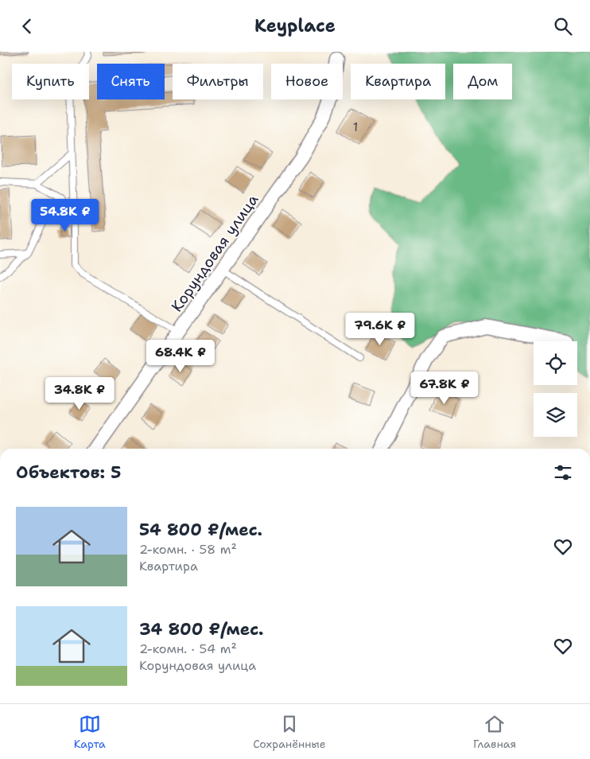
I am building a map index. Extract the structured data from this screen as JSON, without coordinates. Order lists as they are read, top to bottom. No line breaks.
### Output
{"streets":{"street":["Корундовая улица"]},"house_numbers":["1"],"page":{"header":"Keyplace","chip":["Купить","Снять","Фильтры","Новое","Квартира","Дом"],"price":["54.8K ₽","79.6K ₽","68.4K ₽","67.8K ₽","34.8K ₽"],"heading":"Объектов: 5","list":[{"name":"54 800 ₽/мес.","note":"2-комн. · 58 m² · Квартира"},{"name":"34 800 ₽/мес.","note":"2-комн. · 54 m² · Корундовая улица"}],"tabs":["Карта","Сохранённые","Главная"]}}
